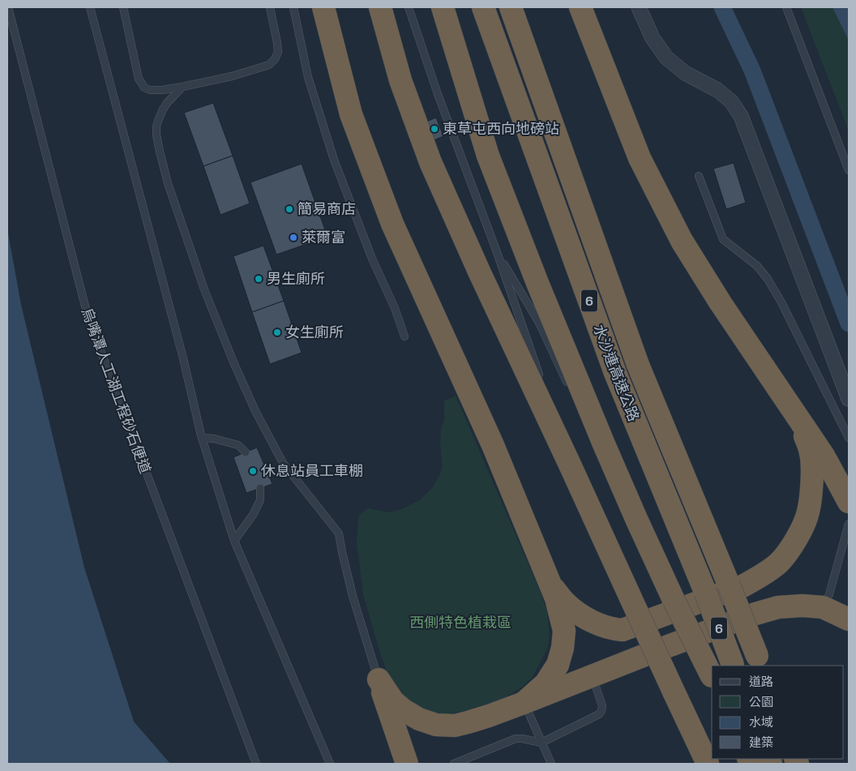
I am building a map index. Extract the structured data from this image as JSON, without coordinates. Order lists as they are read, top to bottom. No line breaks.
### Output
{"streets":{"highway":["6","水沙連高速公路"],"lane":["烏嘴潭人工湖工程砂石便道"]},"parks":["西側特色植栽區"],"places":["東草屯西向地磅站","簡易商店","萊爾富","男生廁所","女生廁所","休息站員工車棚"],"legend":["道路","公園","水域","建築"]}
